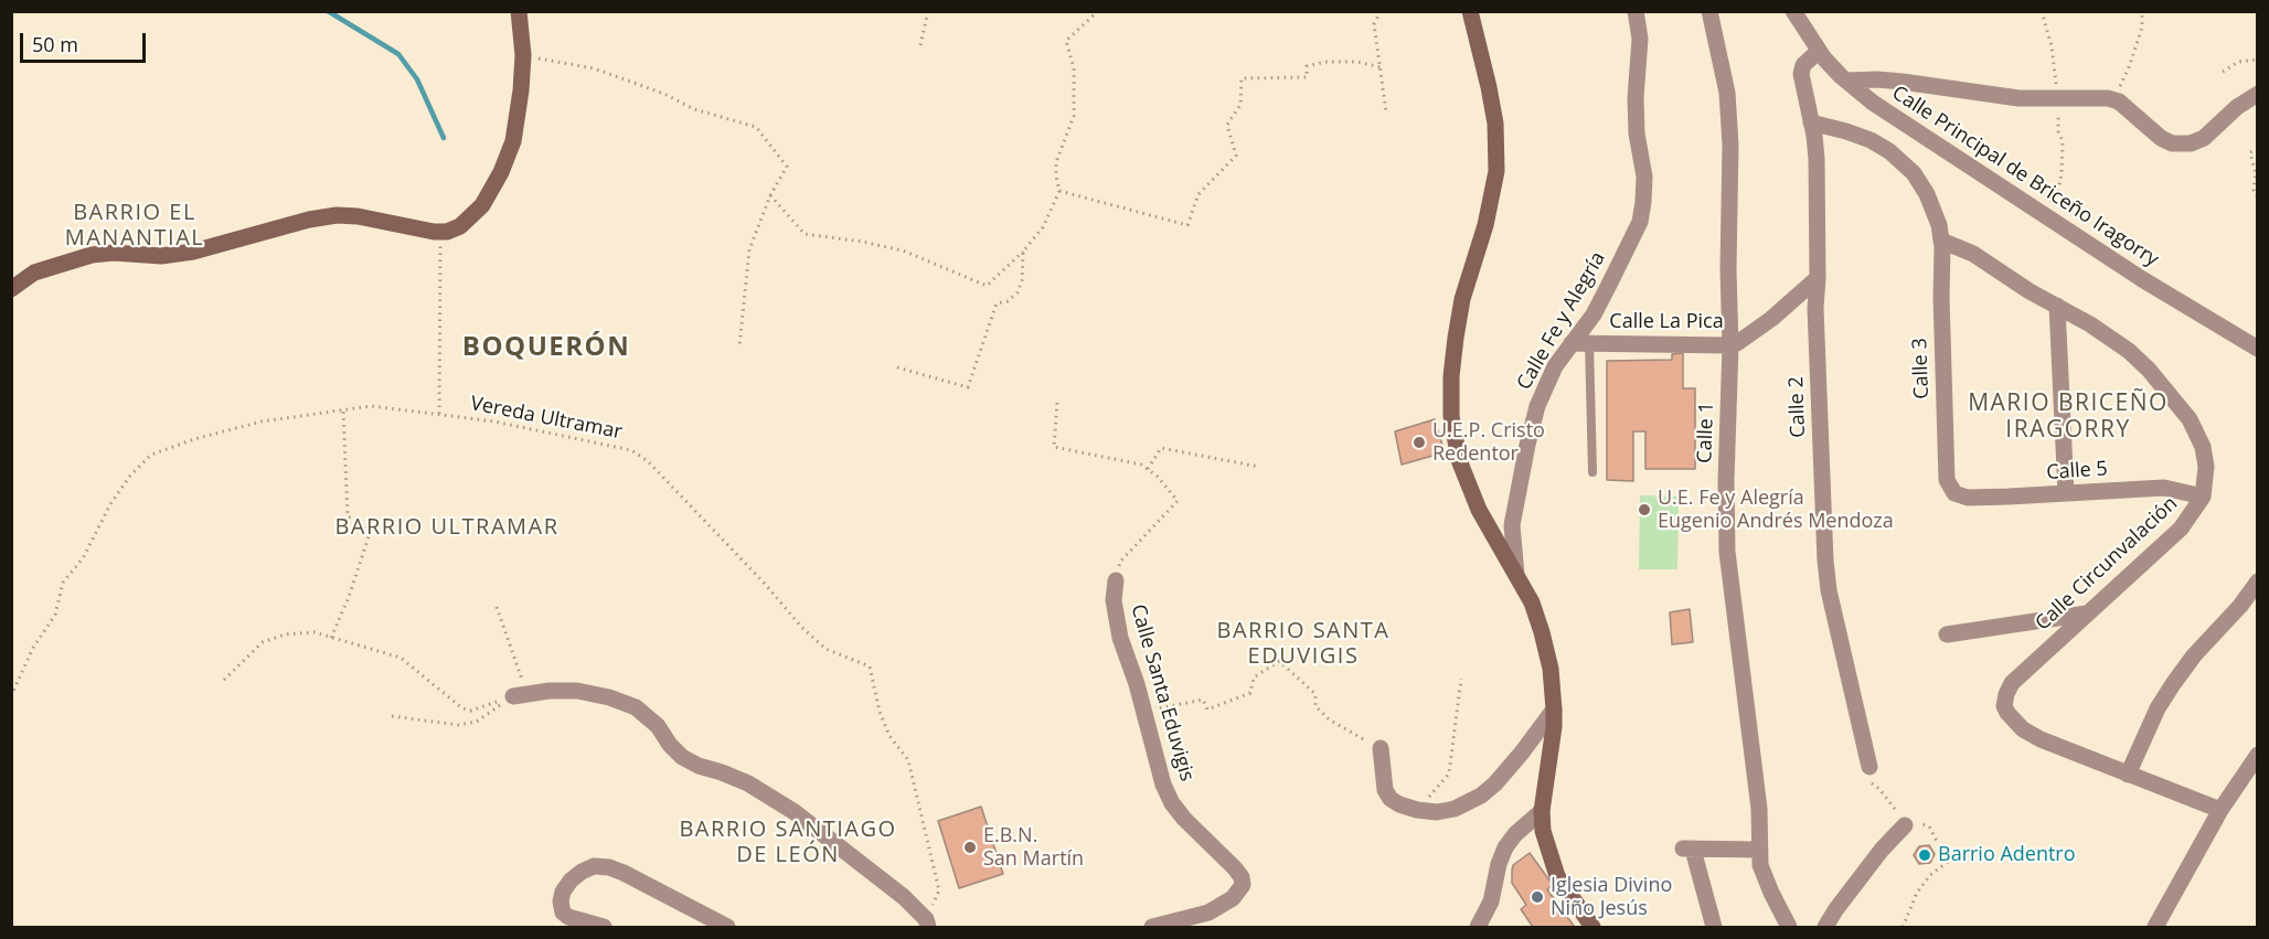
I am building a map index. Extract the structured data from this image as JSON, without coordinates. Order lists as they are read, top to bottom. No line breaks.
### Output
{"streets":{"street":["Calle Principal de Briceño Iragorry","Calle Fe y Alegría","Calle La Pica","Calle 3","Calle 2","Calle 1","Calle 5","Calle Circunvalación","Calle Santa Eduvigis"],"path":["Vereda Ultramar"]},"crossings":[["Calle Principal de Briceño Iragorry","Calle 2"],["Calle Fe y Alegría","Calle La Pica"],["Calle La Pica","Calle 2"],["Calle La Pica","Calle 1"],["Calle 3","Calle 5"],["Calle 3","Calle Circunvalación"],["Calle 5","Calle Circunvalación"]],"districts":["BARRIO EL MANANTIAL","BOQUERÓN","MARIO BRICEÑO IRAGORRY","BARRIO ULTRAMAR","BARRIO SANTA EDUVIGIS","BARRIO SANTIAGO DE LEÓN"],"places":["U.E.P. Cristo Redentor","U.E. Fe y Alegría Eugenio Andrés Mendoza","E.B.N. San Martín","Barrio Adentro","Iglesia Divino Niño Jesús"],"scale_bar":"50 m"}
